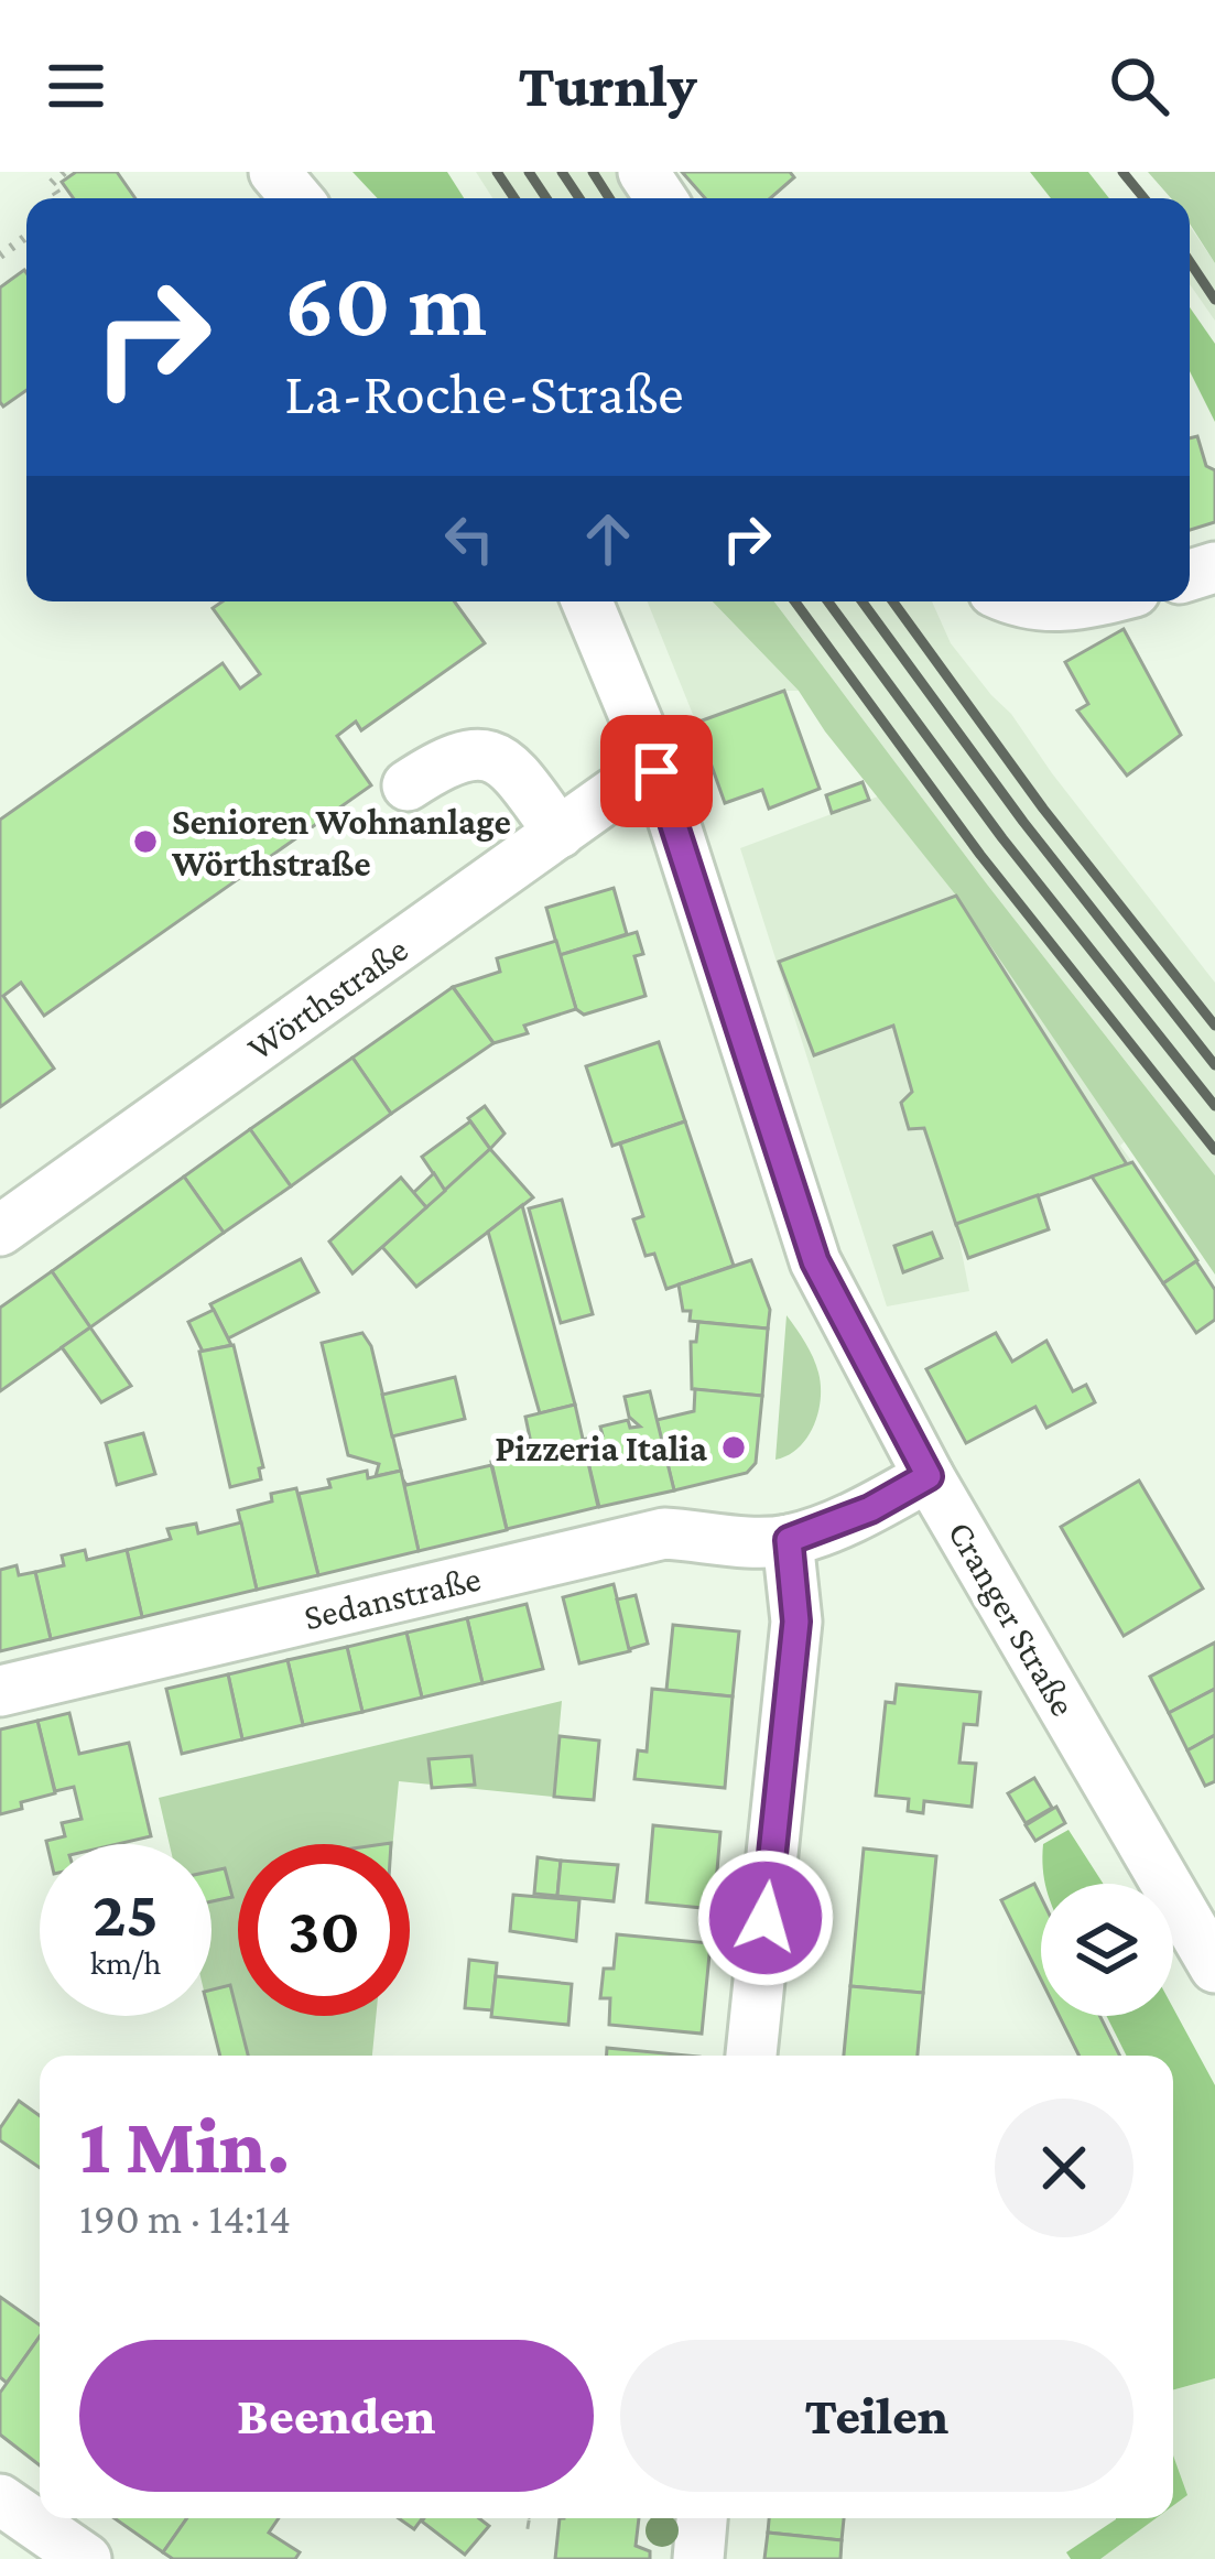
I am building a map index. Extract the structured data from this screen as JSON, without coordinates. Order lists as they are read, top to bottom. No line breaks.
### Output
{"streets":{"street":["Wörthstraße","Sedanstraße","Cranger Straße"]},"crossings":[["Wörthstraße","Cranger Straße"]],"places":["Senioren Wohnanlage Wörthstraße","Pizzeria Italia"],"page":{"header":"Turnly","turn":["60 m","La-Roche-Straße"],"speed":"25 km/h","limit":"30","heading":["1 Min.","190 m · 14:14"],"buttons":["Beenden","Teilen"]}}
